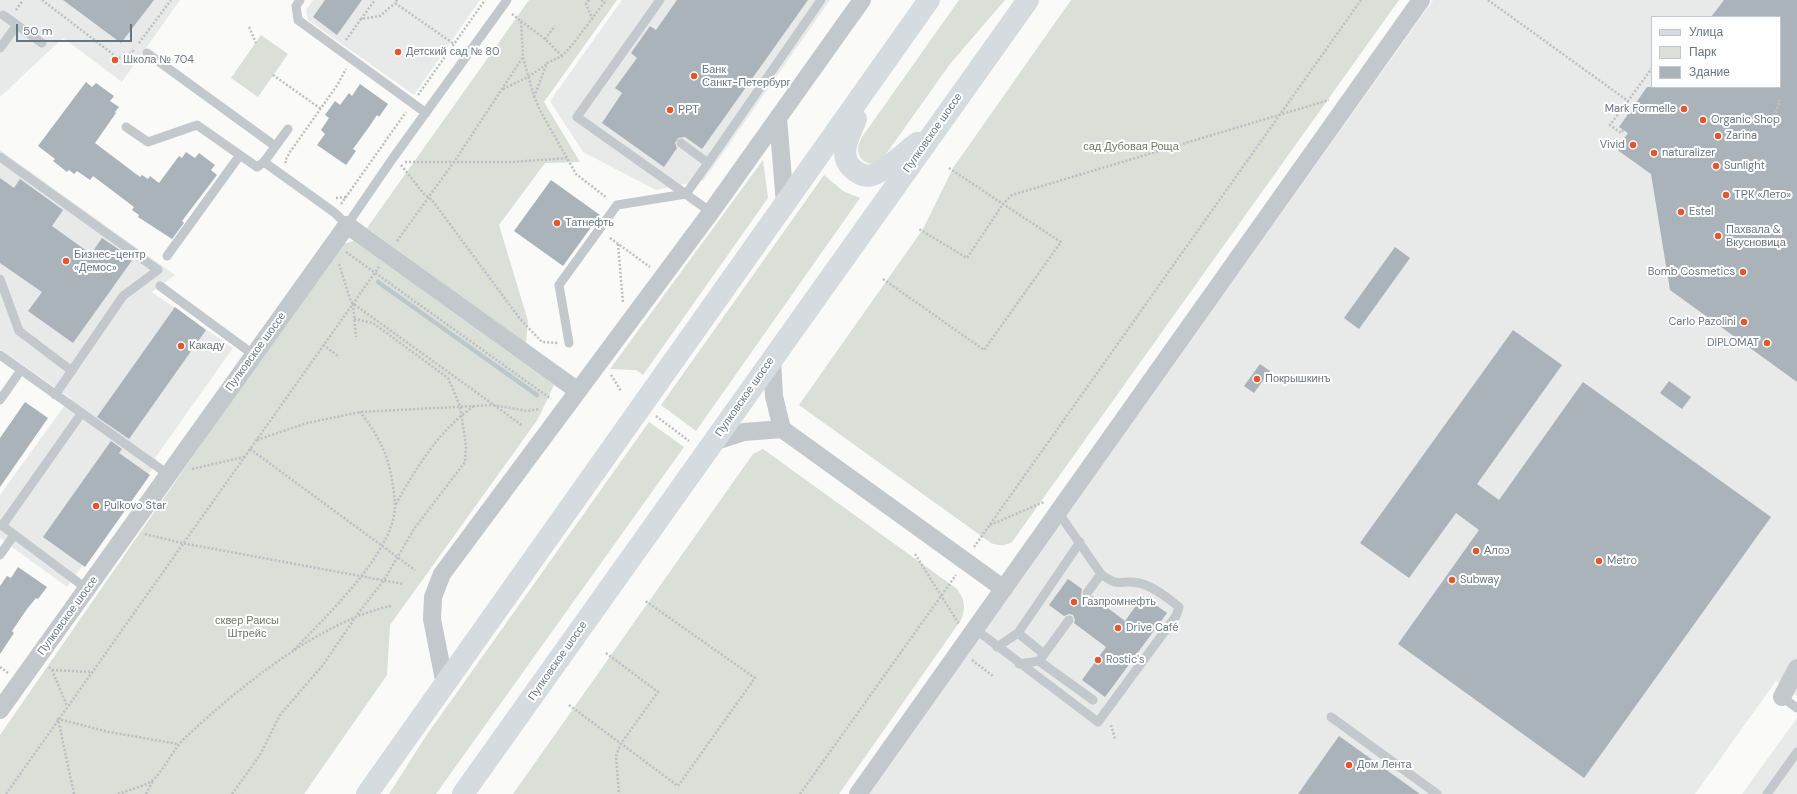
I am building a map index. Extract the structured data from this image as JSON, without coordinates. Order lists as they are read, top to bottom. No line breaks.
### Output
{"streets":{"main road":["Пулковское шоссе"]},"parks":["сад Дубовая Роща","сквер Раисы Штрейс"],"places":["Детский сад № 80","Школа № 704","Банк Санкт-Петербург","Mark Formelle","РРТ","Organic Shop","Zarina","Vivid","naturalizer","Sunlight","ТРК «Лето»","Estel","Татнефть","Пахвала & Вкусновица","Бизнес-центр «Демос»","Bomb Cosmetics","Carlo Pazolini","DIPLOMAT","Какаду","Покрышкинъ","Pulkovo Star","Алоэ","Metro","Subway","Газпромнефть","Drive Café","Rostic's","Дом Лента"],"legend":["Улица","Парк","Здание"],"scale_bar":"50 m"}
